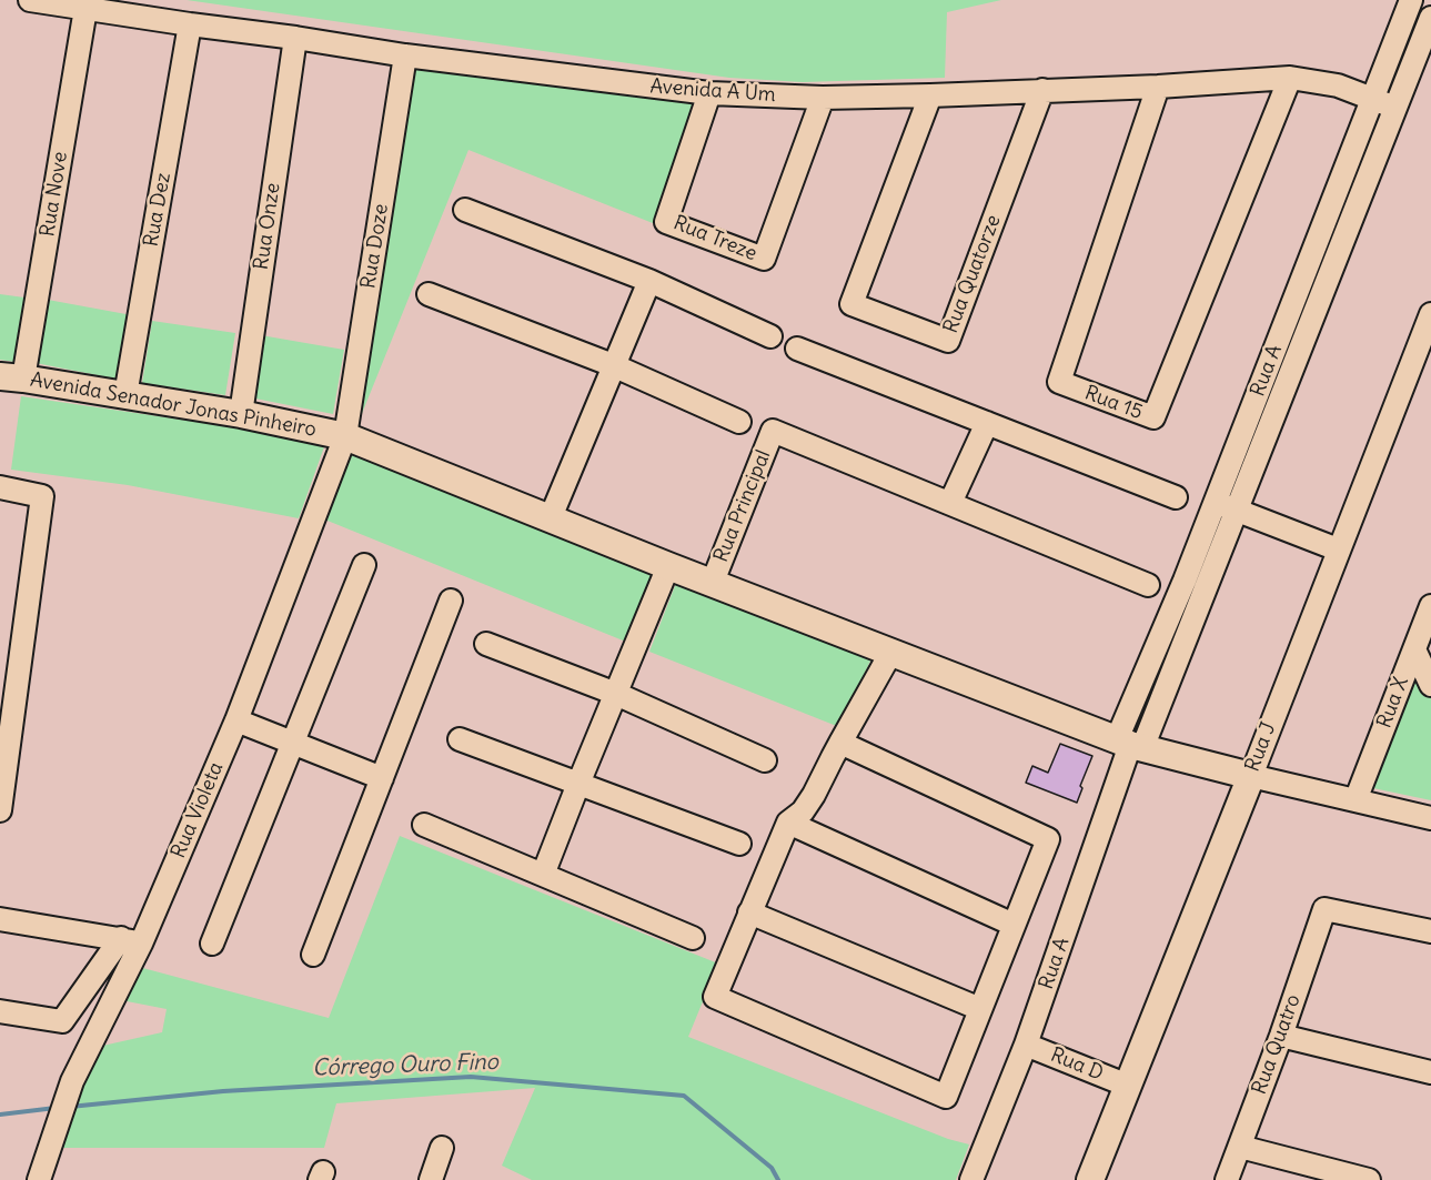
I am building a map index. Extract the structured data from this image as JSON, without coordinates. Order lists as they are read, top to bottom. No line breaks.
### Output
{"streets":{"main road":["Avenida Senador Jonas Pinheiro","Rua J"],"street":["Avenida A Um","Rua Nove","Rua Dez","Rua Onze","Rua Treze","Rua Doze","Rua Quatorze","Rua A","Rua 15","Rua Principal","Rua X","Rua Violeta","Rua Quatro","Rua D"]},"crossings":[["Avenida A Um","Rua Nove"],["Avenida A Um","Rua Dez"],["Avenida A Um","Rua Onze"],["Avenida A Um","Rua Treze"],["Avenida A Um","Rua Doze"],["Avenida A Um","Rua Quatorze"],["Avenida A Um","Rua A"],["Avenida A Um","Rua 15"],["Rua Nove","Avenida Senador Jonas Pinheiro"],["Rua Dez","Avenida Senador Jonas Pinheiro"],["Rua Onze","Avenida Senador Jonas Pinheiro"],["Rua Doze","Avenida Senador Jonas Pinheiro"],["Rua Doze","Rua Violeta"],["Rua A","Avenida Senador Jonas Pinheiro"],["Rua A","Rua D"],["Avenida Senador Jonas Pinheiro","Rua Principal"],["Avenida Senador Jonas Pinheiro","Rua Violeta"],["Rua J","Rua D"]],"water":["Córrego Ouro Fino"]}
